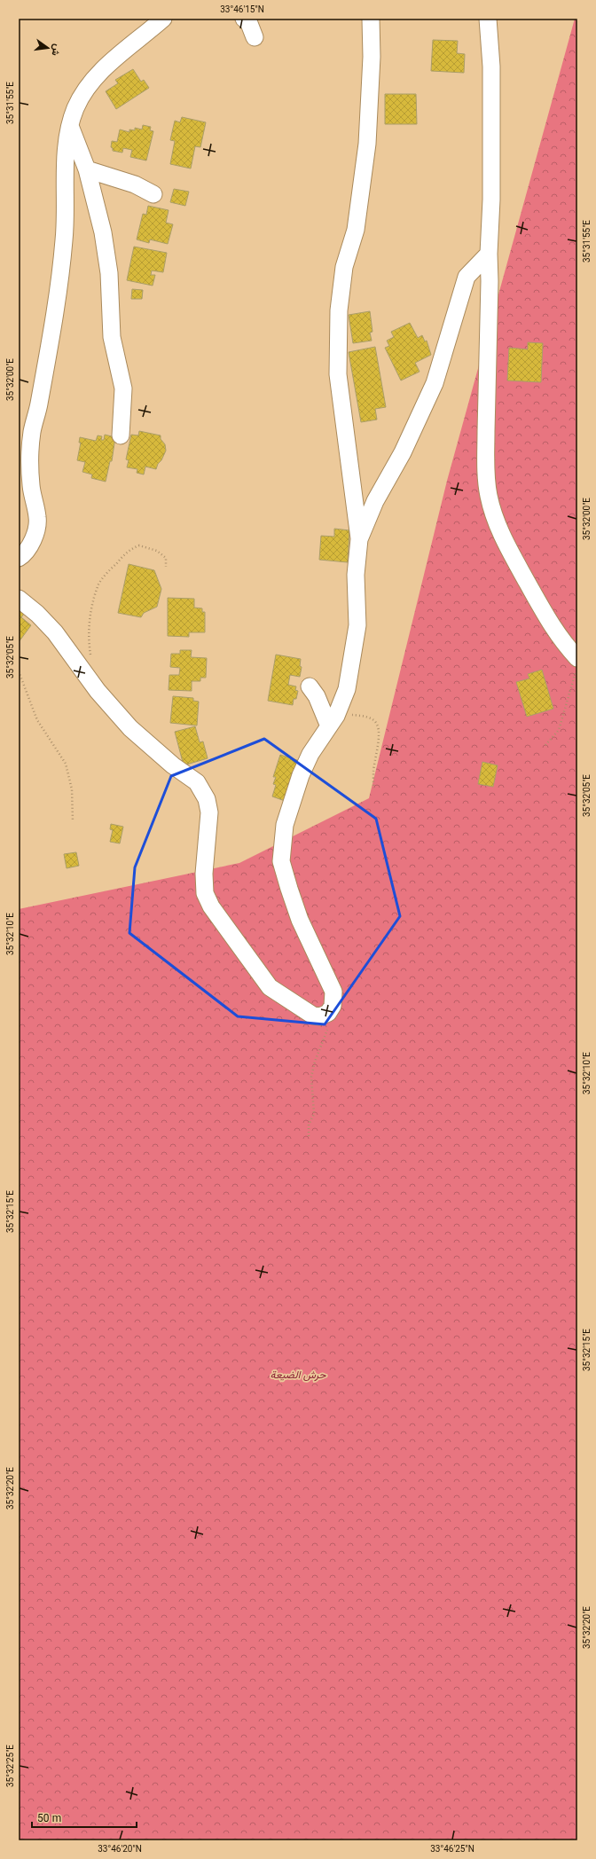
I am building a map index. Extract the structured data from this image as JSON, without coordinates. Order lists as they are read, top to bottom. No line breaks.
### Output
{"parks":["حرش الضيعة"],"scale_bar":"50 m","north":"right","coordinates":["33°46'15\"N","35°31'55\"E","35°32'00\"E","35°32'05\"E","35°32'10\"E","35°32'15\"E","35°32'20\"E","35°32'25\"E","33°46'20\"N","33°46'25\"N"]}
